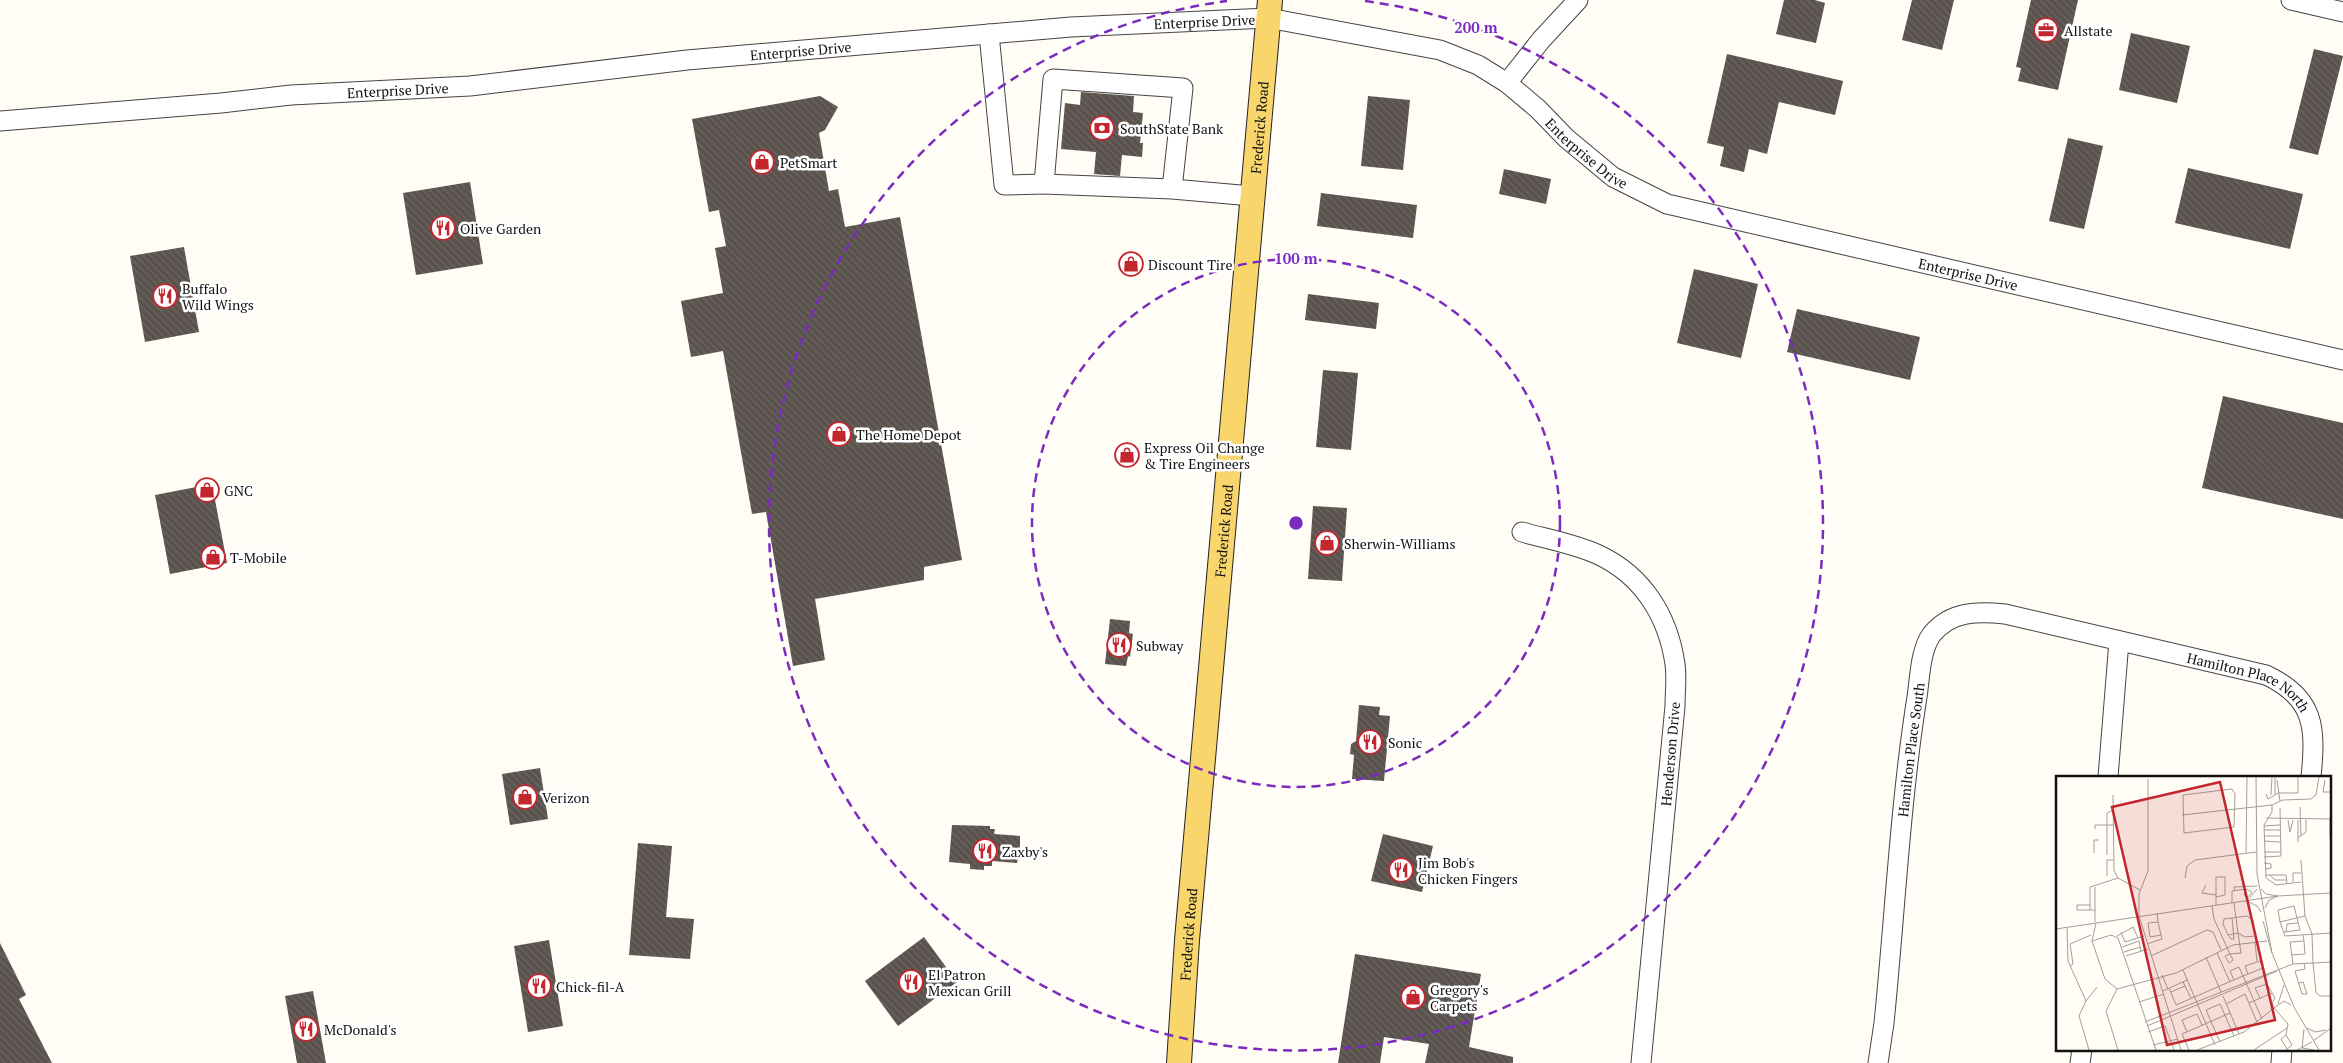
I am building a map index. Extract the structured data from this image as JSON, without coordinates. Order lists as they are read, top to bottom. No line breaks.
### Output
{"streets":{"main road":["Frederick Road"],"street":["Enterprise Drive","Hamilton Place North","Hamilton Place South","Henderson Drive"]},"crossings":[["Enterprise Drive","Frederick Road"],["Hamilton Place North","Hamilton Place South"]],"places":{"office":["Allstate"],"bank":["SouthState Bank"],"shop":["PetSmart","Discount Tire","The Home Depot","Express Oil Change & Tire Engineers","GNC","Sherwin-Williams","T-Mobile","Verizon","Gregory's Carpets"],"restaurant":["Olive Garden","Buffalo Wild Wings","Subway","Sonic","Zaxby's","Jim Bob's Chicken Fingers","El Patron Mexican Grill","Chick-fil-A","McDonald's"]},"rings":["200 m","100 m"]}
